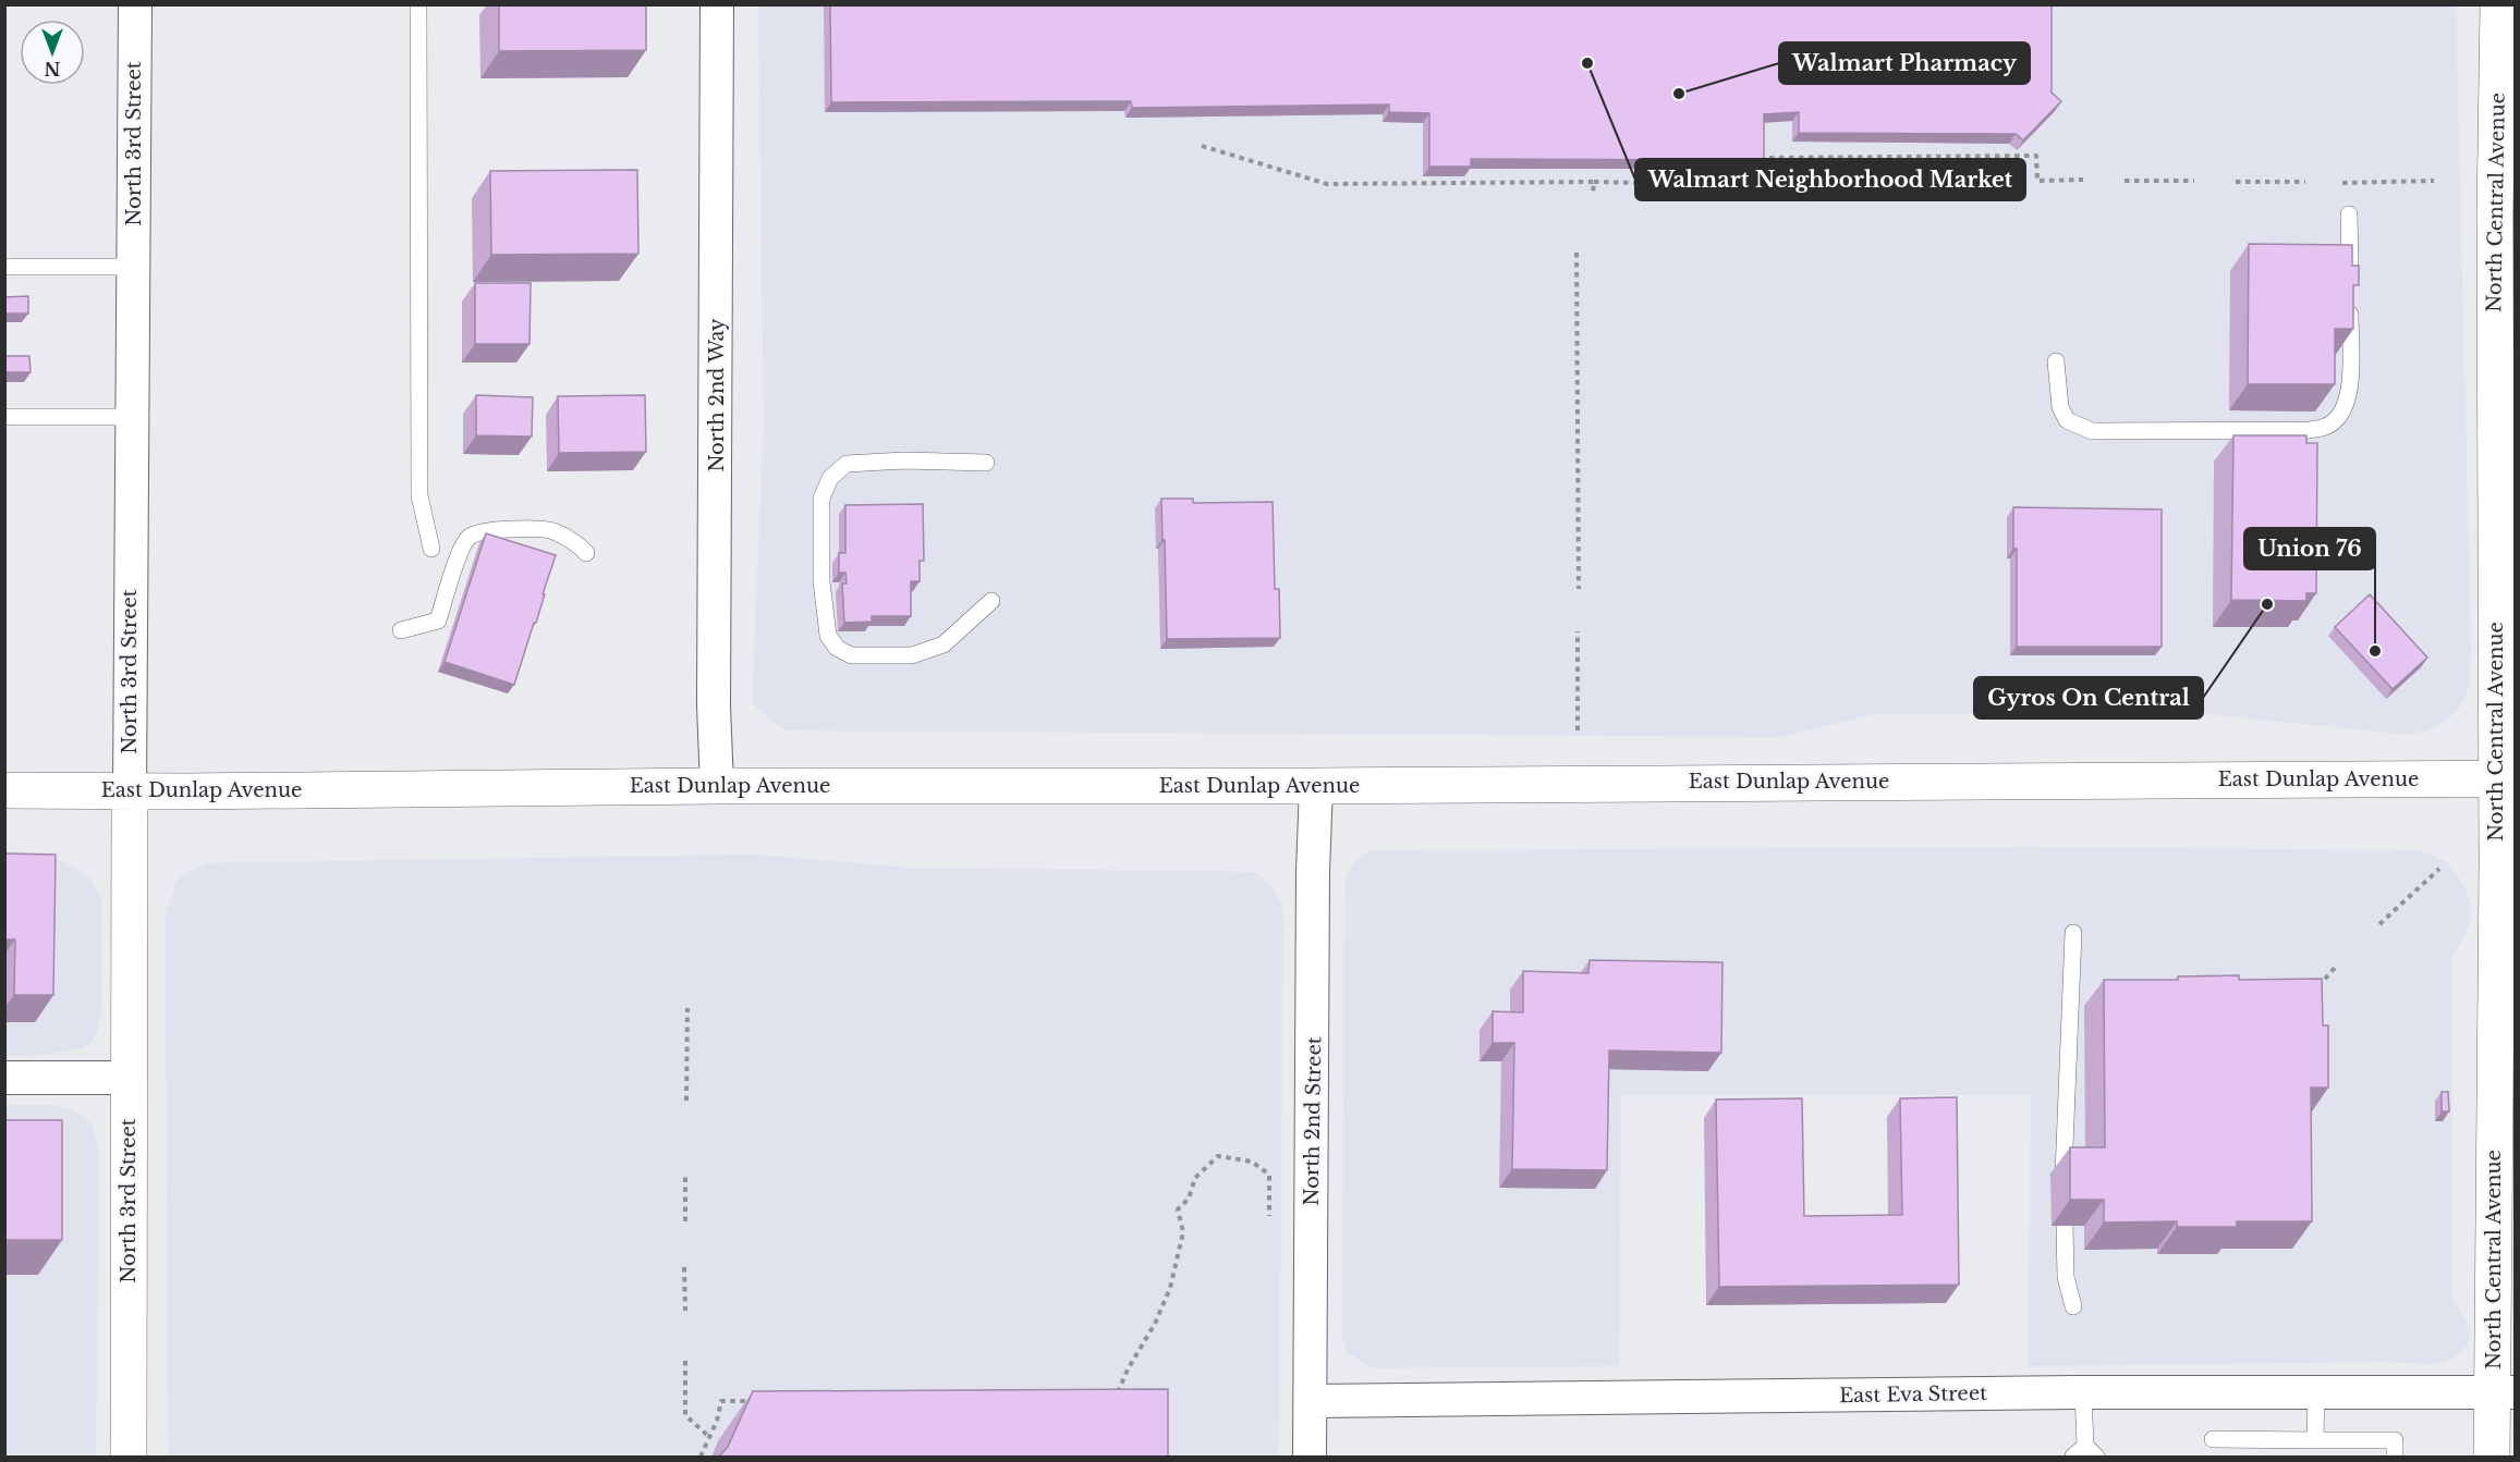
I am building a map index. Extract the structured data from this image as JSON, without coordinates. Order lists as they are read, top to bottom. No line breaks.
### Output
{"streets":{"main road":["North 3rd Street","North Central Avenue","East Dunlap Avenue"],"street":["North 2nd Way","North 2nd Street","East Eva Street"]},"crossings":[["North 3rd Street","East Dunlap Avenue"],["North Central Avenue","East Dunlap Avenue"],["North Central Avenue","East Eva Street"],["North 2nd Way","East Dunlap Avenue"],["East Dunlap Avenue","North 2nd Street"],["North 2nd Street","East Eva Street"]],"places":["Walmart Neighborhood Market","Walmart Pharmacy","Gyros On Central","Union 76"],"north":"bottom"}
